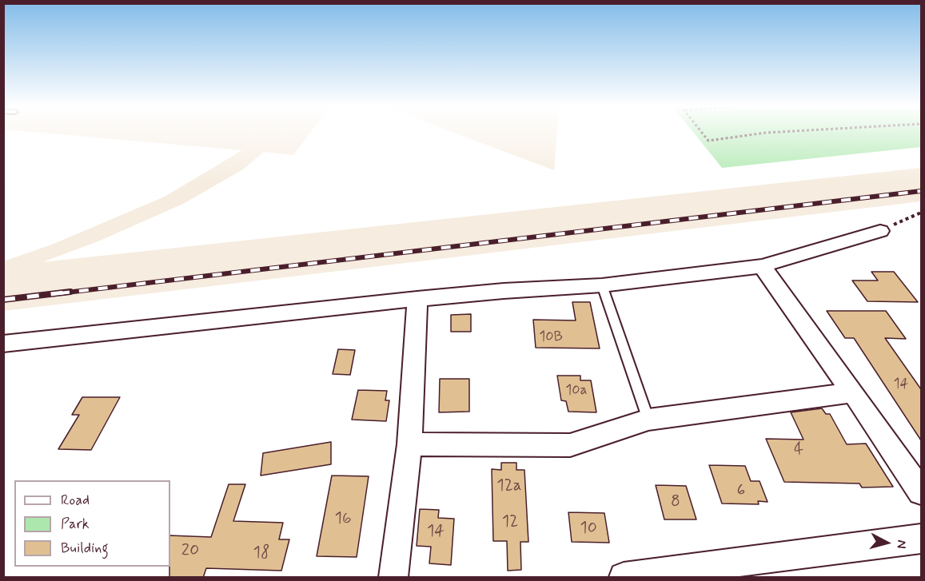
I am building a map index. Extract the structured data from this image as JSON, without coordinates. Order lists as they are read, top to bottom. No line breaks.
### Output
{"house_numbers":["10B","14","10a","4","12a","6","8","16","12","10","14","20","18"],"legend":["Road","Park","Building"],"north":"right"}
